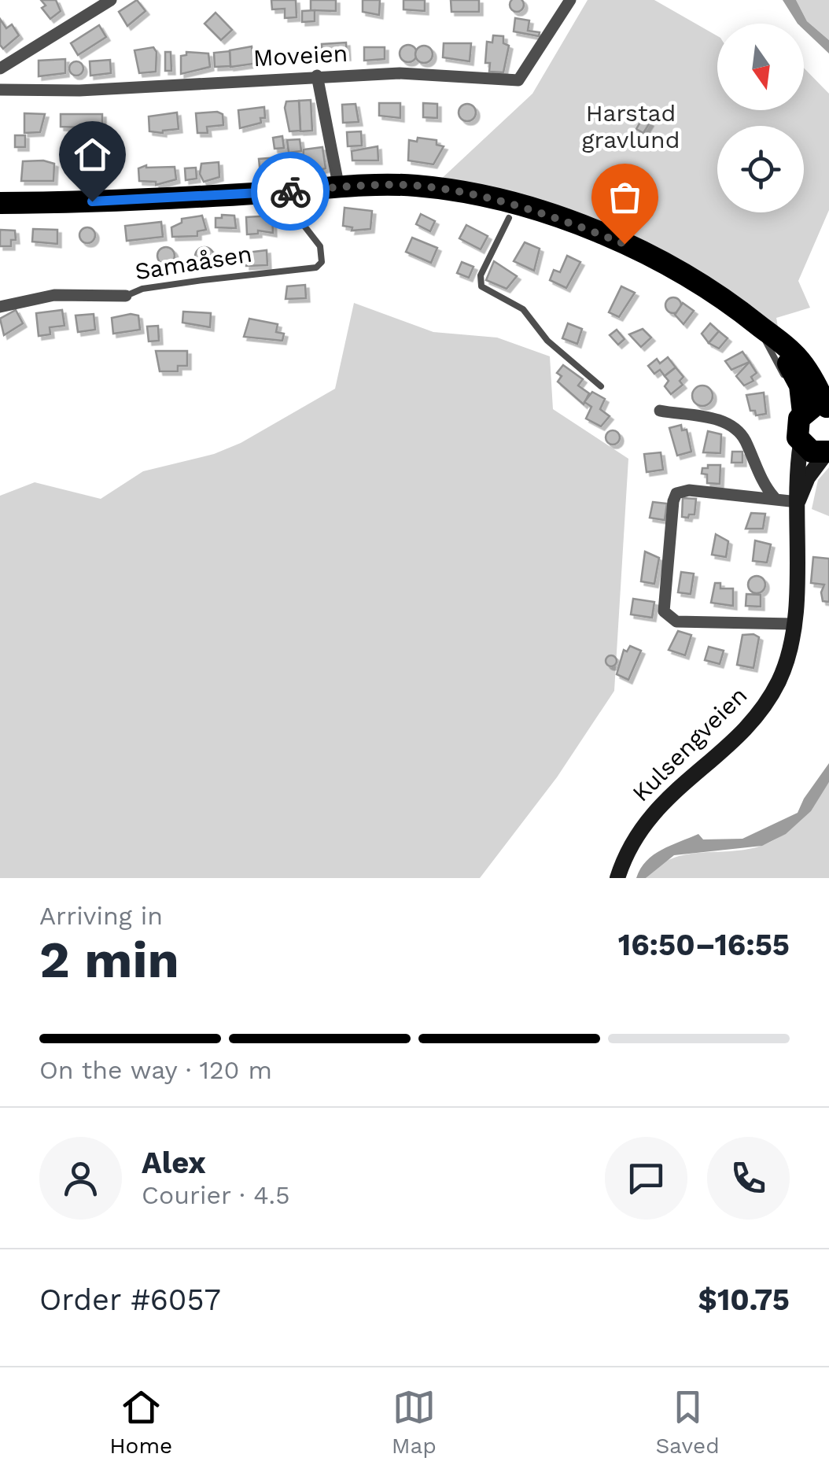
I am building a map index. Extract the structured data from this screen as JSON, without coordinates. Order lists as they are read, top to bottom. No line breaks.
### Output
{"streets":{"main road":["Kulsengveien"],"street":["Moveien","Samaåsen"]},"parks":["Harstad gravlund"],"north":"bottom","page":{"heading":["2 min","Arriving in","16:50–16:55"],"panel":["Alex","Courier · 4.5","Order #6057","$10.75"],"bar":"On the way · 120 m","tabs":["Home","Map","Saved"]}}
